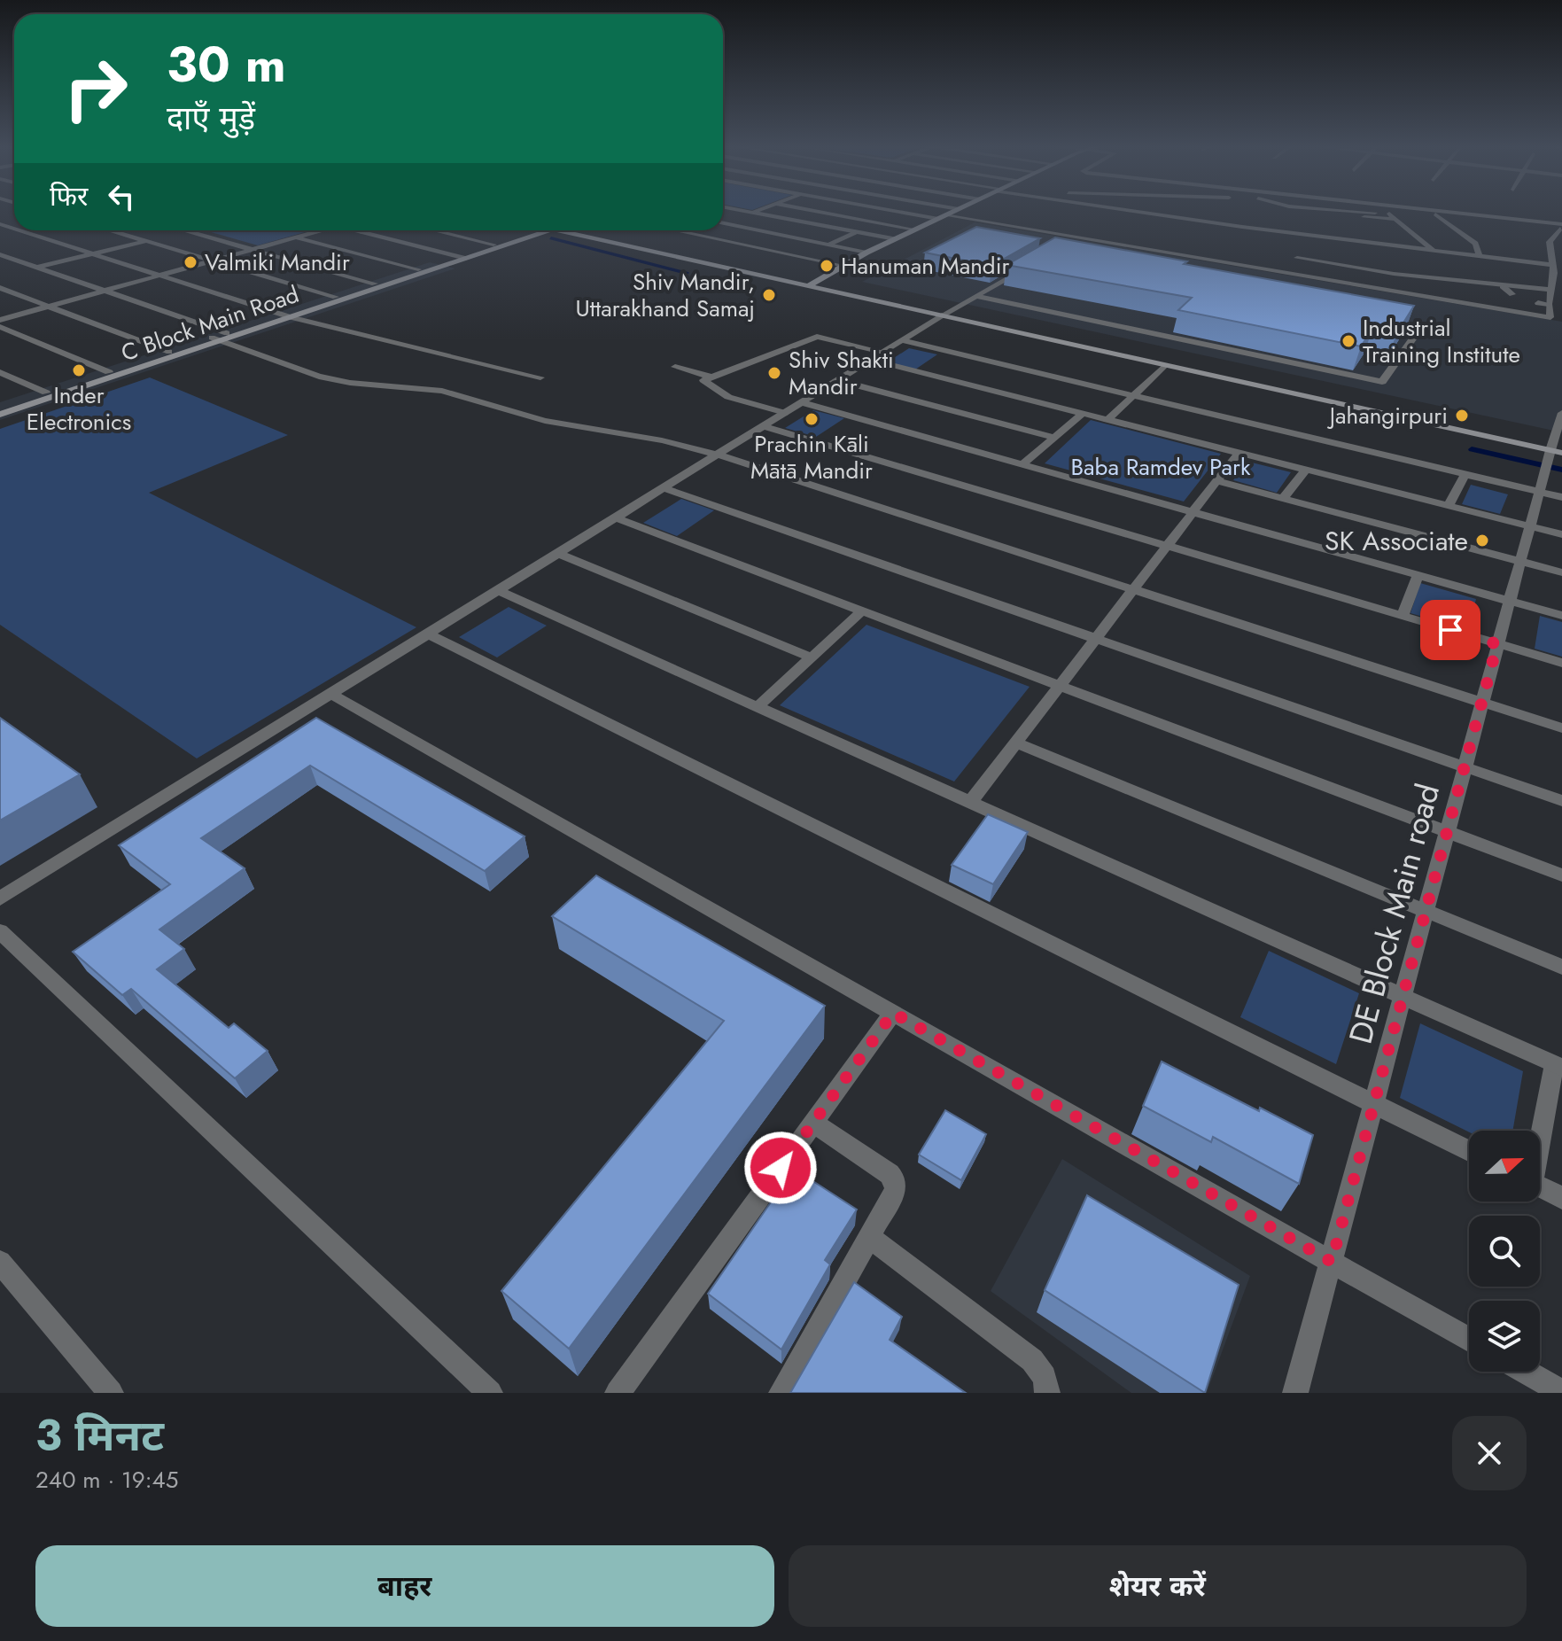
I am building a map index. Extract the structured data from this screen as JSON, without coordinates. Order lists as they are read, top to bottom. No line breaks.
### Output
{"streets":{"street":["C Block Main Road","DE Block Main road"]},"parks":["Baba Ramdev Park"],"places":["Valmiki Mandir","Hanuman Mandir","Shiv Mandir, Uttarakhand Samaj","Industrial Training Institute","Inder Electronics","Shiv Shakti Mandir","Jahangirpuri","Prachin Kāli Mātā Mandir","SK Associate"],"north":"right","page":{"turn":["30 m","दाएँ मुड़ें"],"then":"फिर","heading":["3 मिनट","240 m · 19:45"],"buttons":["बाहर","शेयर करें"]}}
